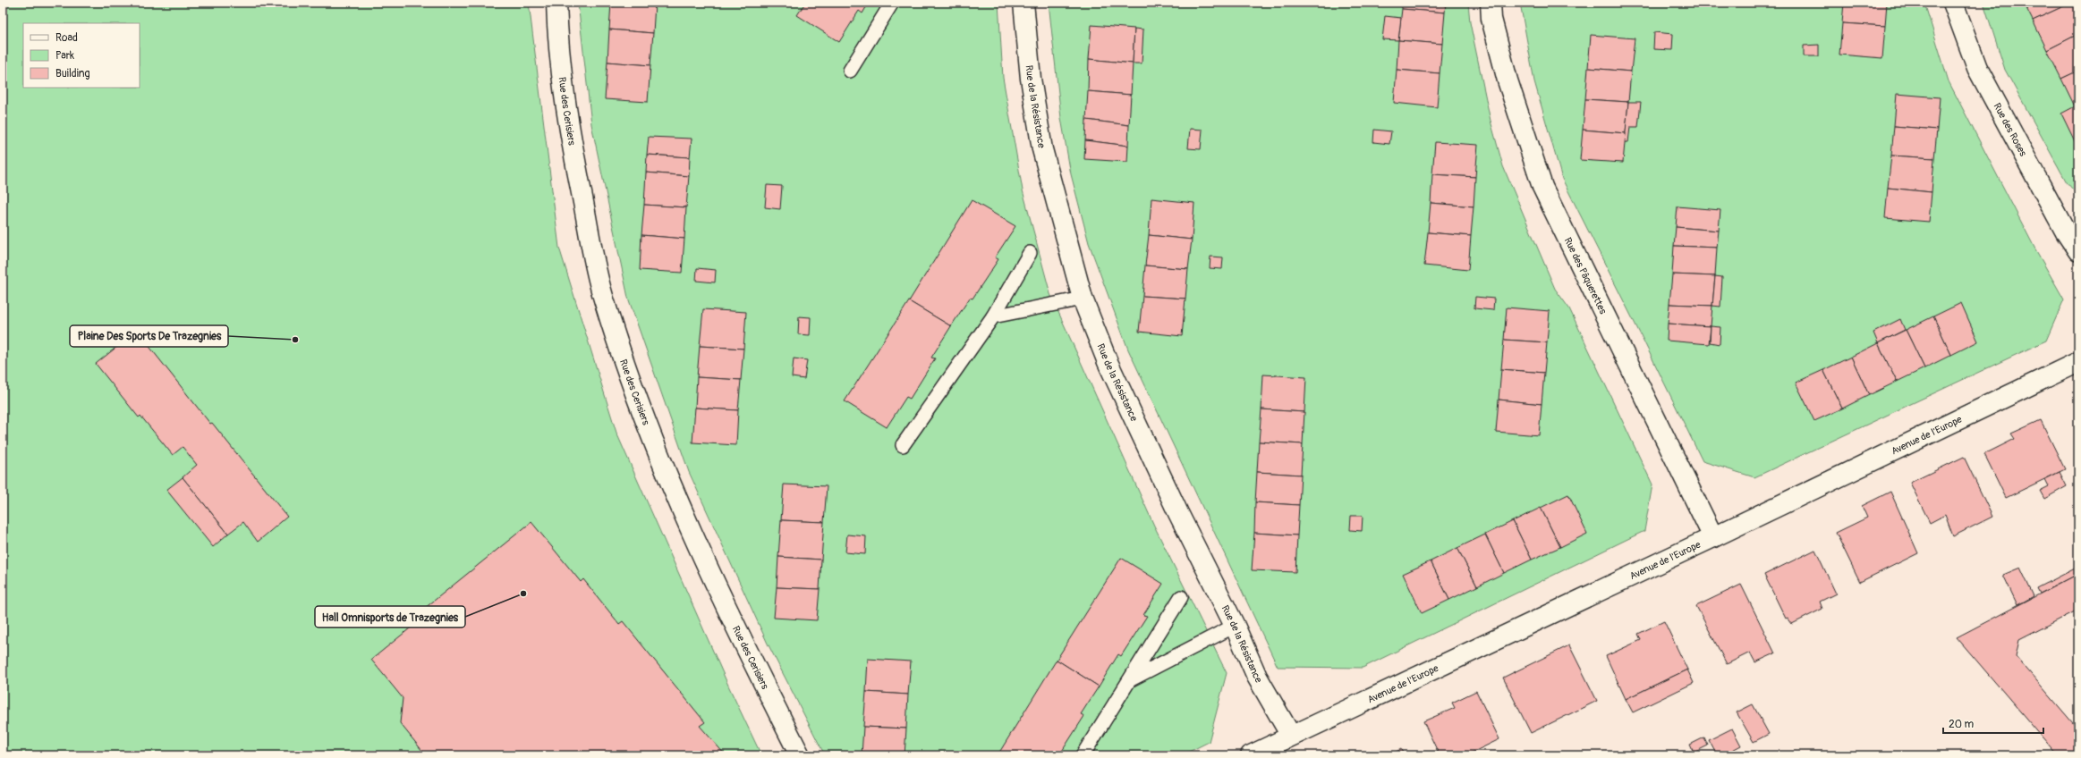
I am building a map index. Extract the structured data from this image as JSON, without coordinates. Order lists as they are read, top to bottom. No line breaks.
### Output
{"streets":{"street":["Rue de la Résistance","Rue des Cerisiers","Rue des Roses","Rue des Pâquerettes","Avenue de l'Europe"]},"crossings":[["Rue de la Résistance","Avenue de l'Europe"],["Rue des Pâquerettes","Avenue de l'Europe"]],"places":["Plaine Des Sports De Trazegnies","Hall Omnisports de Trazegnies"],"legend":["Road","Park","Building"],"scale_bar":"20 m"}
